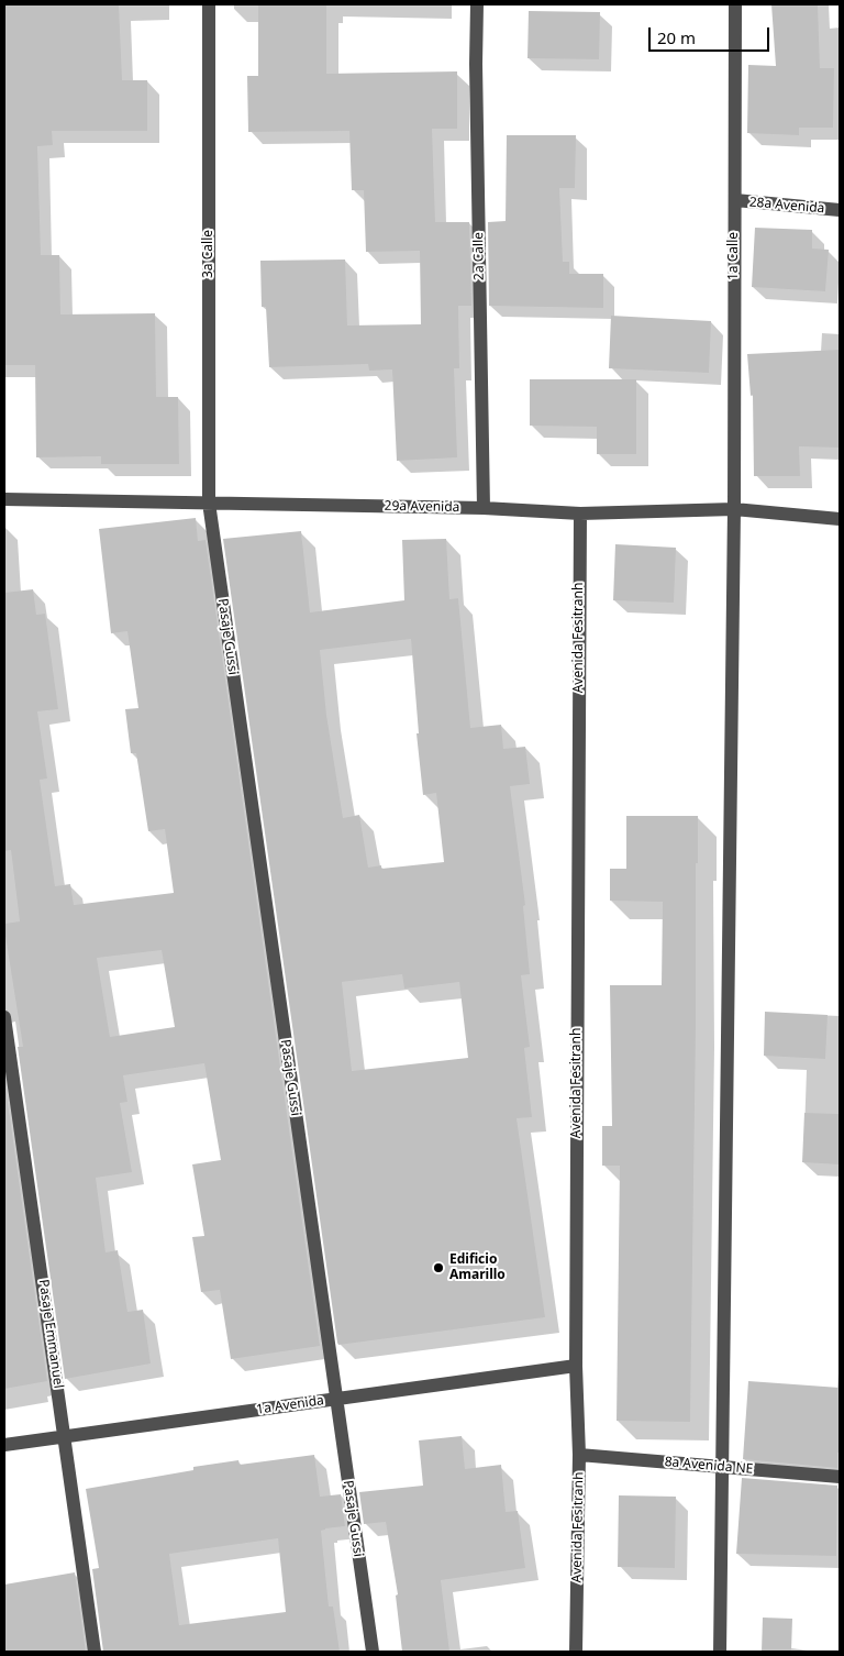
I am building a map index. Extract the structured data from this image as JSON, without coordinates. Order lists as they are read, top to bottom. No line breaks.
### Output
{"streets":{"street":["28a Avenida","3a Calle","2a Calle","1a Calle","29a Avenida","Pasaje Gussi","Avenida Fesitranh","Pasaje Emmanuel","1a Avenida","8a Avenida NE"]},"crossings":[["28a Avenida","1a Calle"],["3a Calle","29a Avenida"],["3a Calle","Pasaje Gussi"],["2a Calle","29a Avenida"],["1a Calle","29a Avenida"],["1a Calle","8a Avenida NE"],["29a Avenida","Pasaje Gussi"],["29a Avenida","Avenida Fesitranh"],["Pasaje Gussi","1a Avenida"],["Avenida Fesitranh","1a Avenida"],["Avenida Fesitranh","8a Avenida NE"],["Pasaje Emmanuel","1a Avenida"]],"places":["Edificio Amarillo"],"scale_bar":"20 m"}
